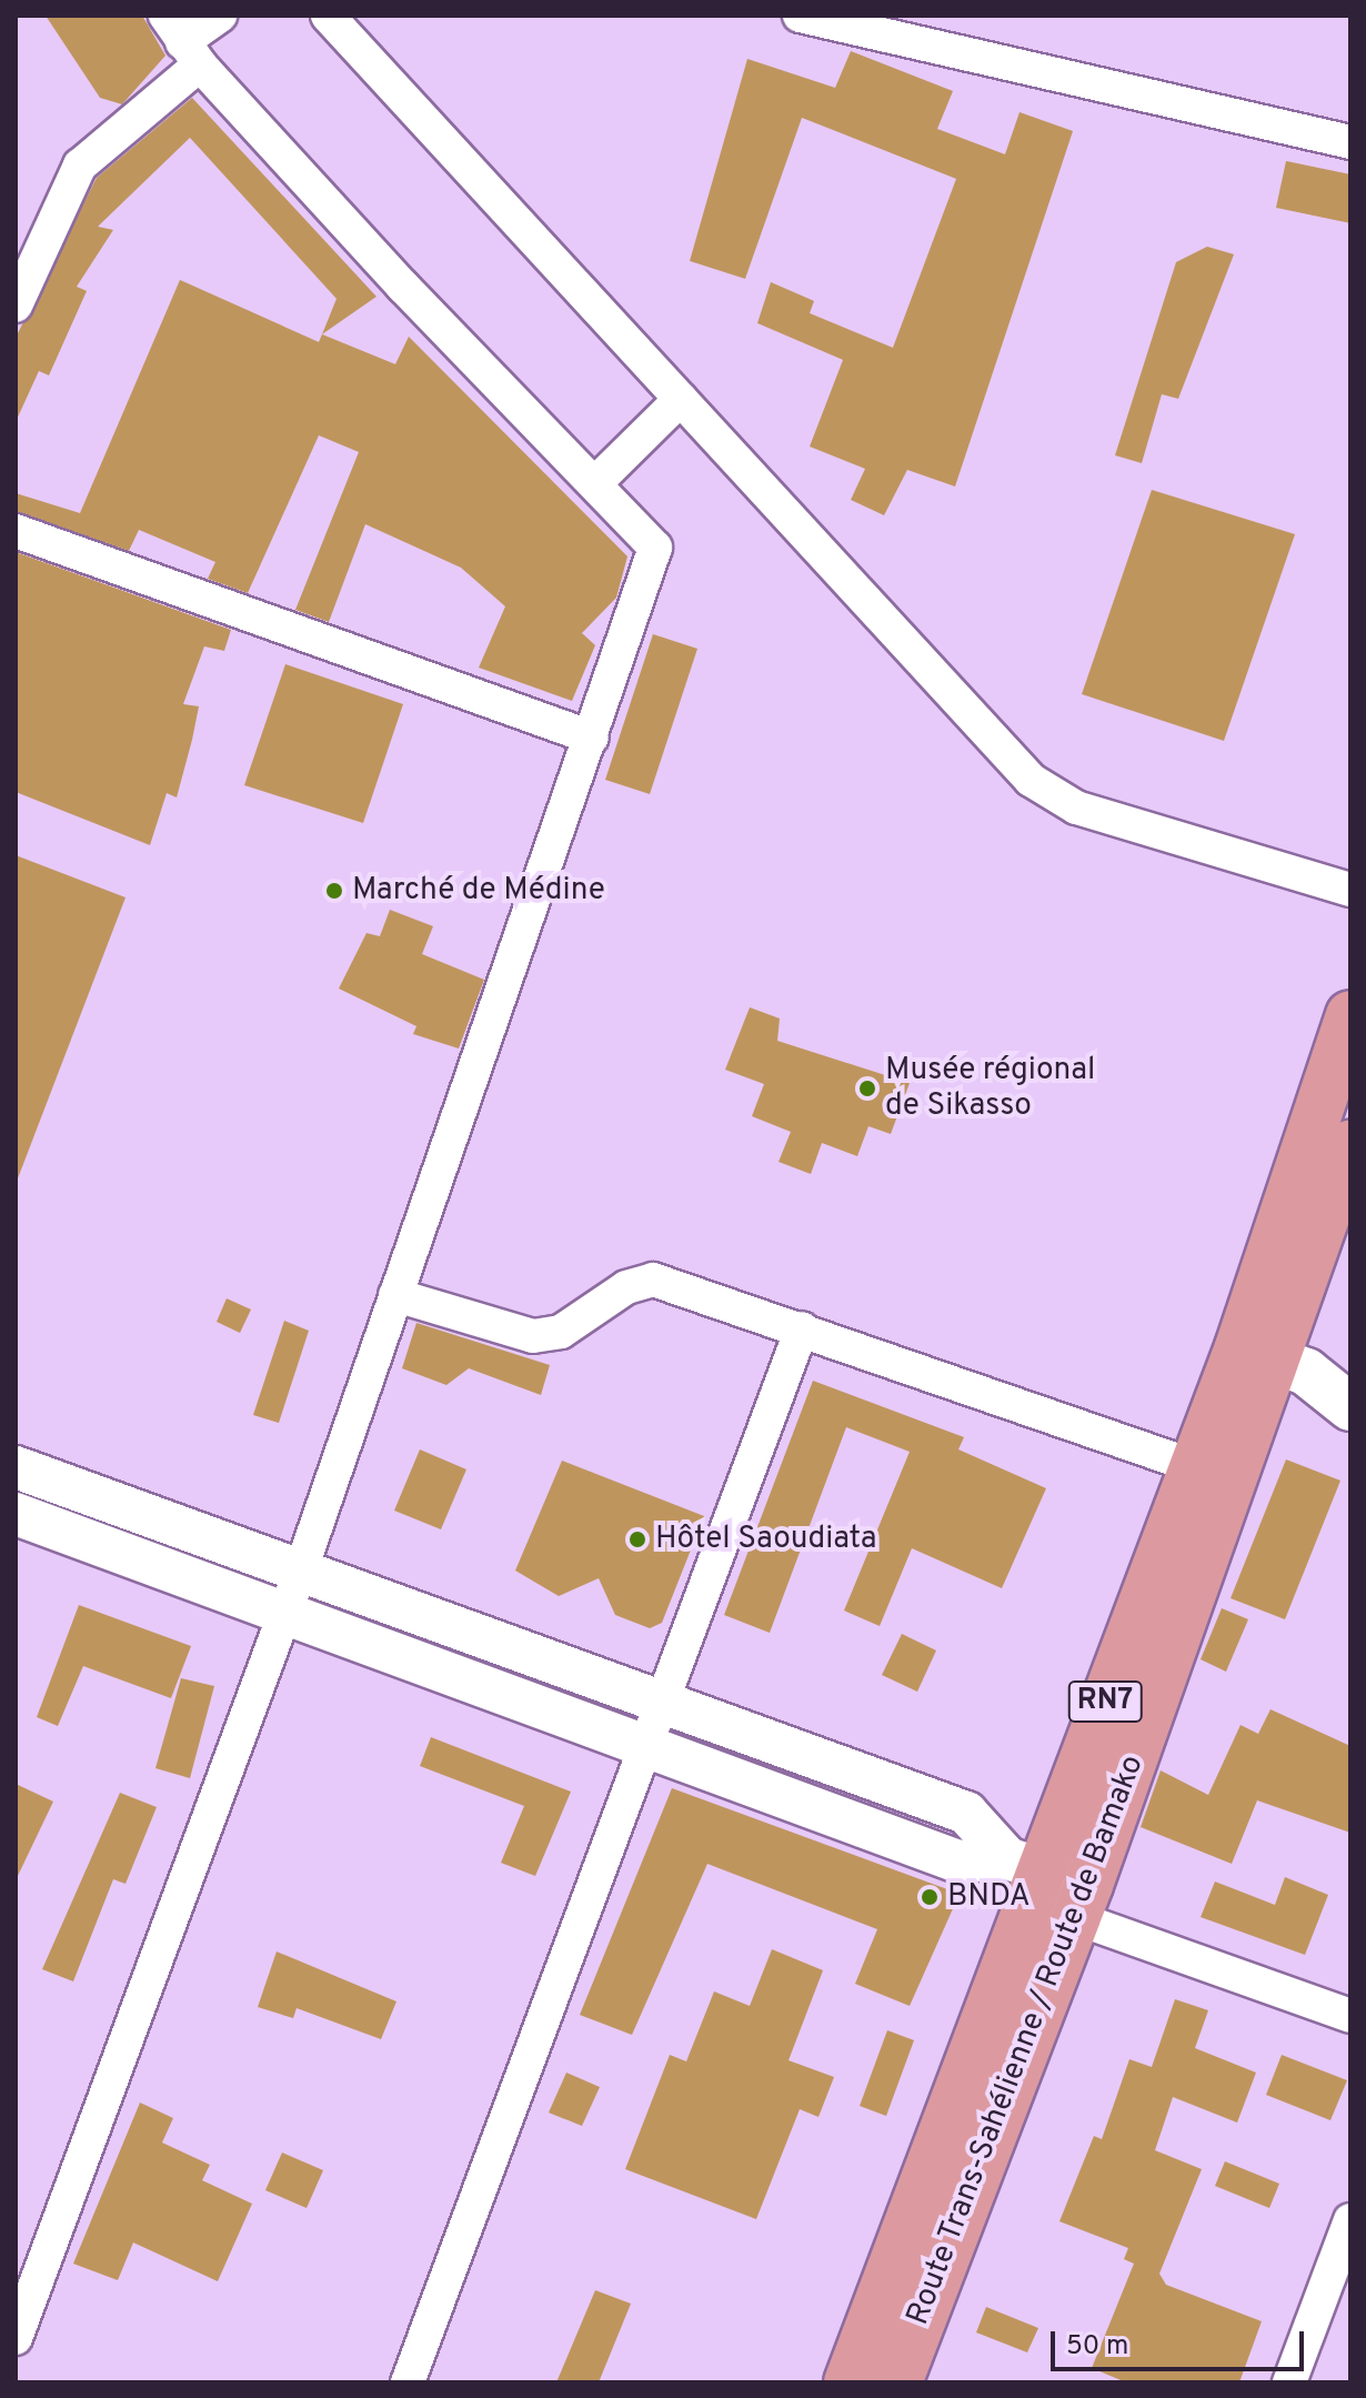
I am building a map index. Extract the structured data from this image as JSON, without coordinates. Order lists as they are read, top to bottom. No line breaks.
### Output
{"streets":{"highway":["RN7","Route Trans-Sahélienne / Route de Bamako"]},"places":["Marché de Médine","Musée régional de Sikasso","Hôtel Saoudiata","BNDA"],"scale_bar":"50 m"}
